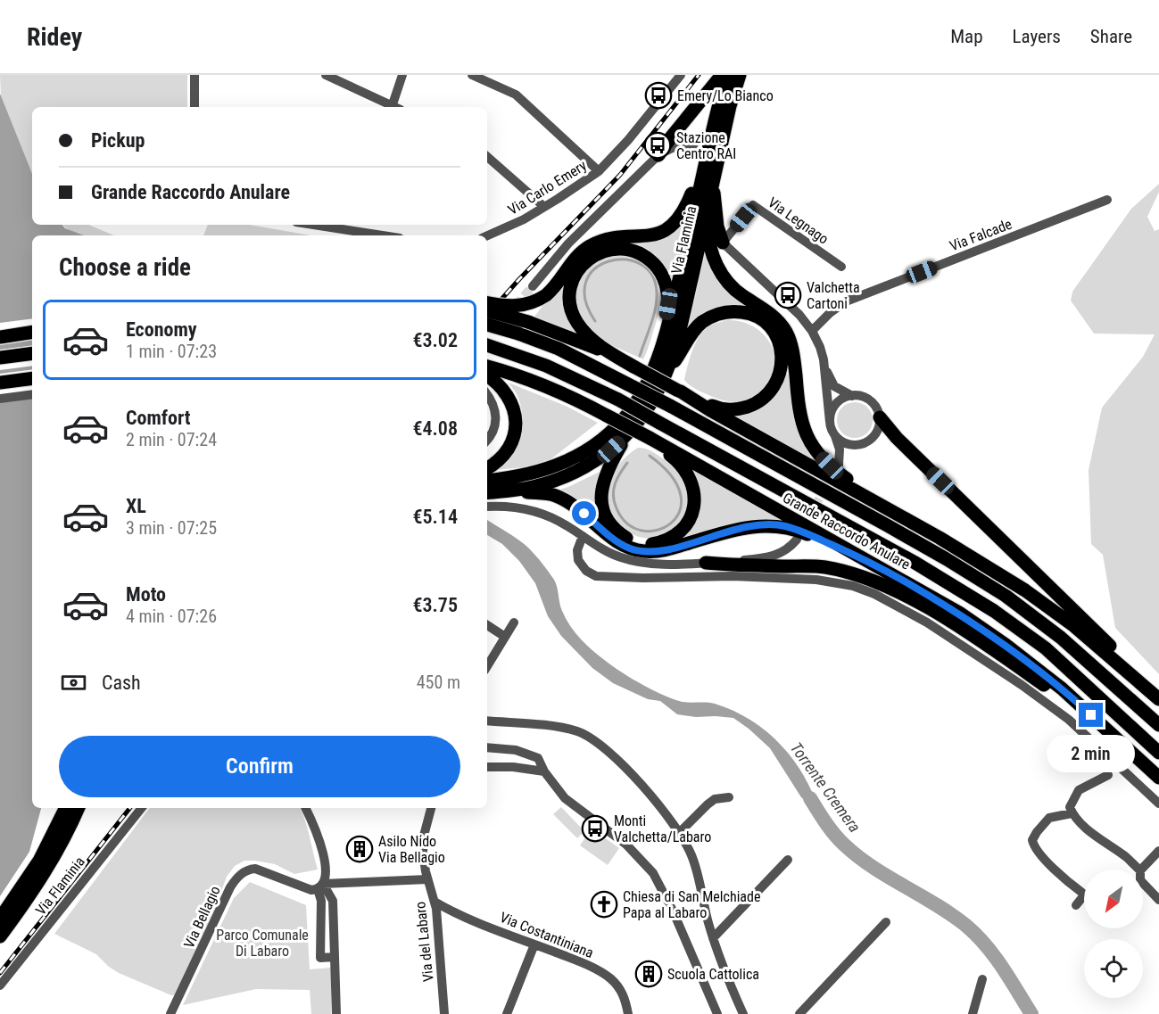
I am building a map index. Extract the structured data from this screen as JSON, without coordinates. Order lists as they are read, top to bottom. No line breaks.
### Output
{"streets":{"highway":["Via Flaminia","Grande Raccordo Anulare"],"street":["Via Carlo Emery","Via Legnago","Via Falcade","Via Bellagio","Via Costantiniana","Via del Labaro"]},"crossings":[["Via Bellagio","Via del Labaro"],["Via Costantiniana","Via del Labaro"]],"water":["Torrente Cremera"],"parks":["Parco Comunale Di Labaro"],"places":{"bus stop":["Emery/Lo Bianco","Stazione Centro RAI","Valchetta Cartoni","Monti Valchetta/Labaro"],"building":["Asilo Nido Via Bellagio","Scuola Cattolica"],"church":["Chiesa di San Melchiade Papa al Labaro"]},"north":"bottom left","page":{"header":"Ridey","nav":["Map","Layers","Share"],"banner":["Pickup","Grande Raccordo Anulare"],"heading":"Choose a ride","list":[{"name":"Economy","note":"1 min · 07:23","value":"€3.02"},{"name":"Comfort","note":"2 min · 07:24","value":"€4.08"},{"name":"XL","note":"3 min · 07:25","value":"€5.14"},{"name":"Moto","note":"4 min · 07:26","value":"€3.75"}],"pay":["Cash","450 m"],"buttons":"Confirm","bubble":"2 min"}}
